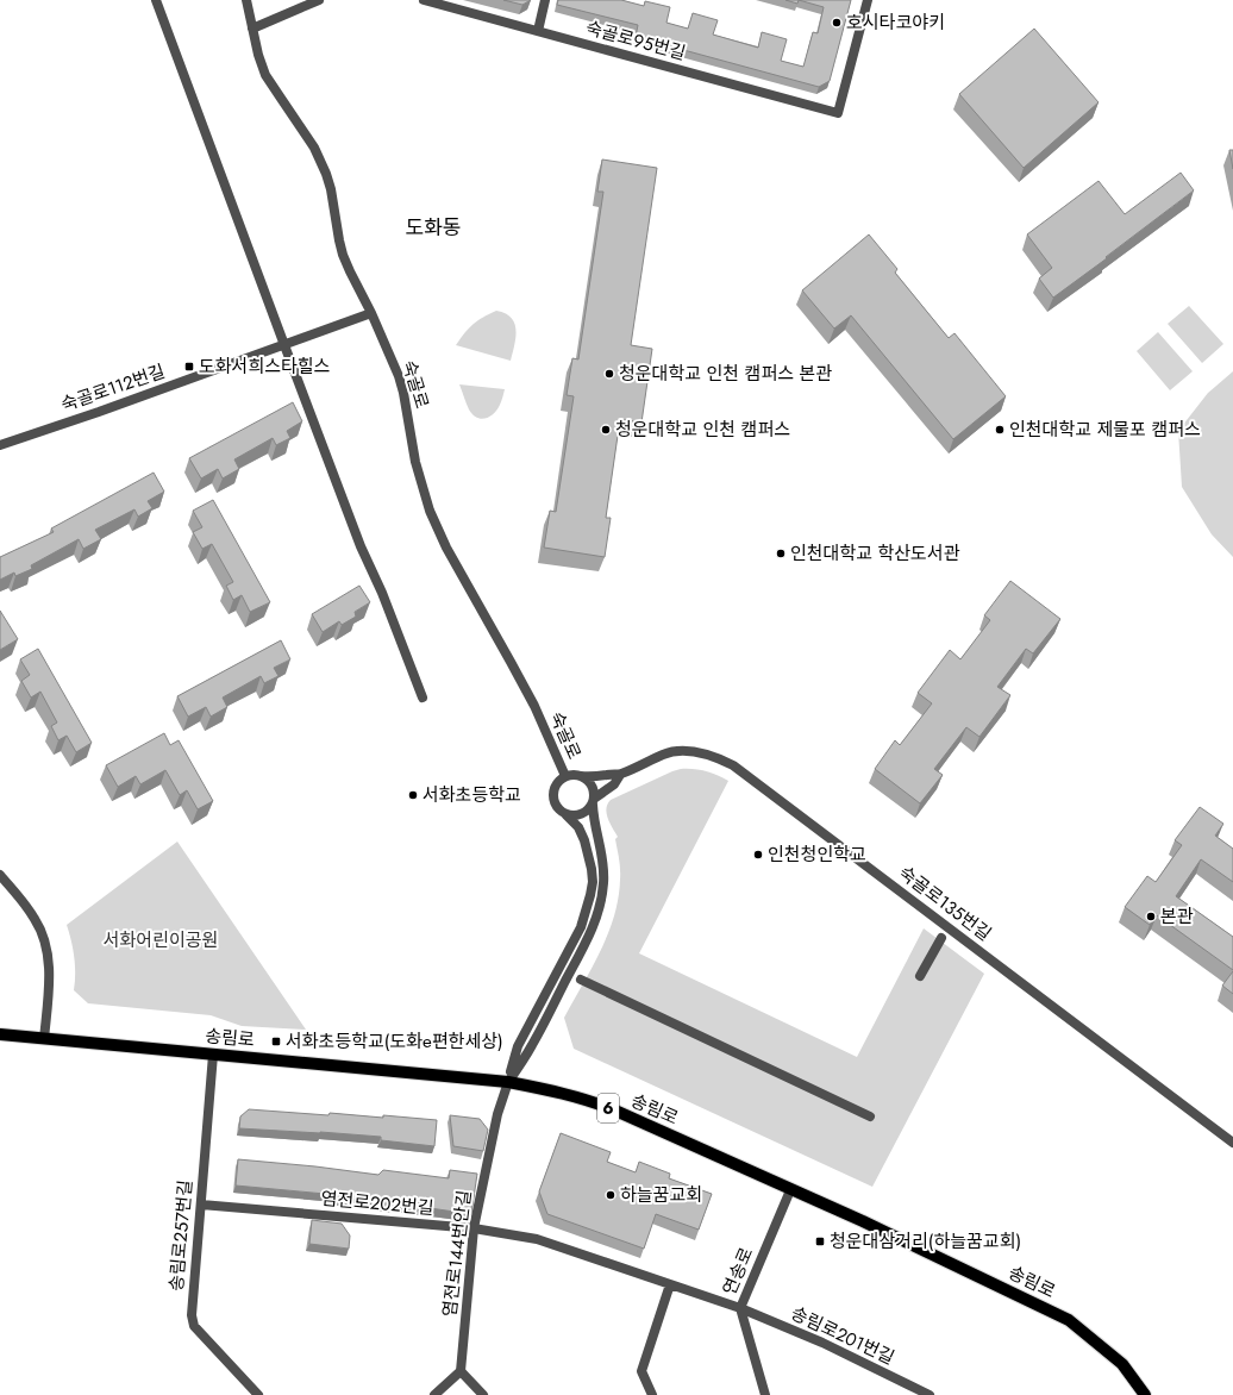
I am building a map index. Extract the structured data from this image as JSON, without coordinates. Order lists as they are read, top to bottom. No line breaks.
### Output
{"streets":{"main road":["송림로","6"],"street":["숙골로95번길","숙골로","숙골로112번길","숙골로135번길","염전로202번길","송림로257번길","염전로144번안길","연송로","송림로201번길"]},"crossings":[["숙골로","숙골로112번길"],["숙골로","숙골로135번길"],["숙골로","송림로"],["숙골로","염전로144번안길"],["송림로","송림로257번길"],["송림로","염전로144번안길"],["송림로","연송로"],["염전로202번길","송림로257번길"],["염전로202번길","염전로144번안길"],["염전로202번길","연송로"],["염전로202번길","송림로201번길"],["연송로","송림로201번길"]],"districts":["도화동"],"parks":["서화어린이공원"],"places":{"other":["호시타코야키","청운대학교 인천 캠퍼스 본관","청운대학교 인천 캠퍼스","인천대학교 제물포 캠퍼스","인천대학교 학산도서관","서화초등학교","인천청인학교","본관","하늘꿈교회"],"transit":["도화서희스타힐스","서화초등학교(도화e편한세상)","청운대삼거리(하늘꿈교회)"]}}
